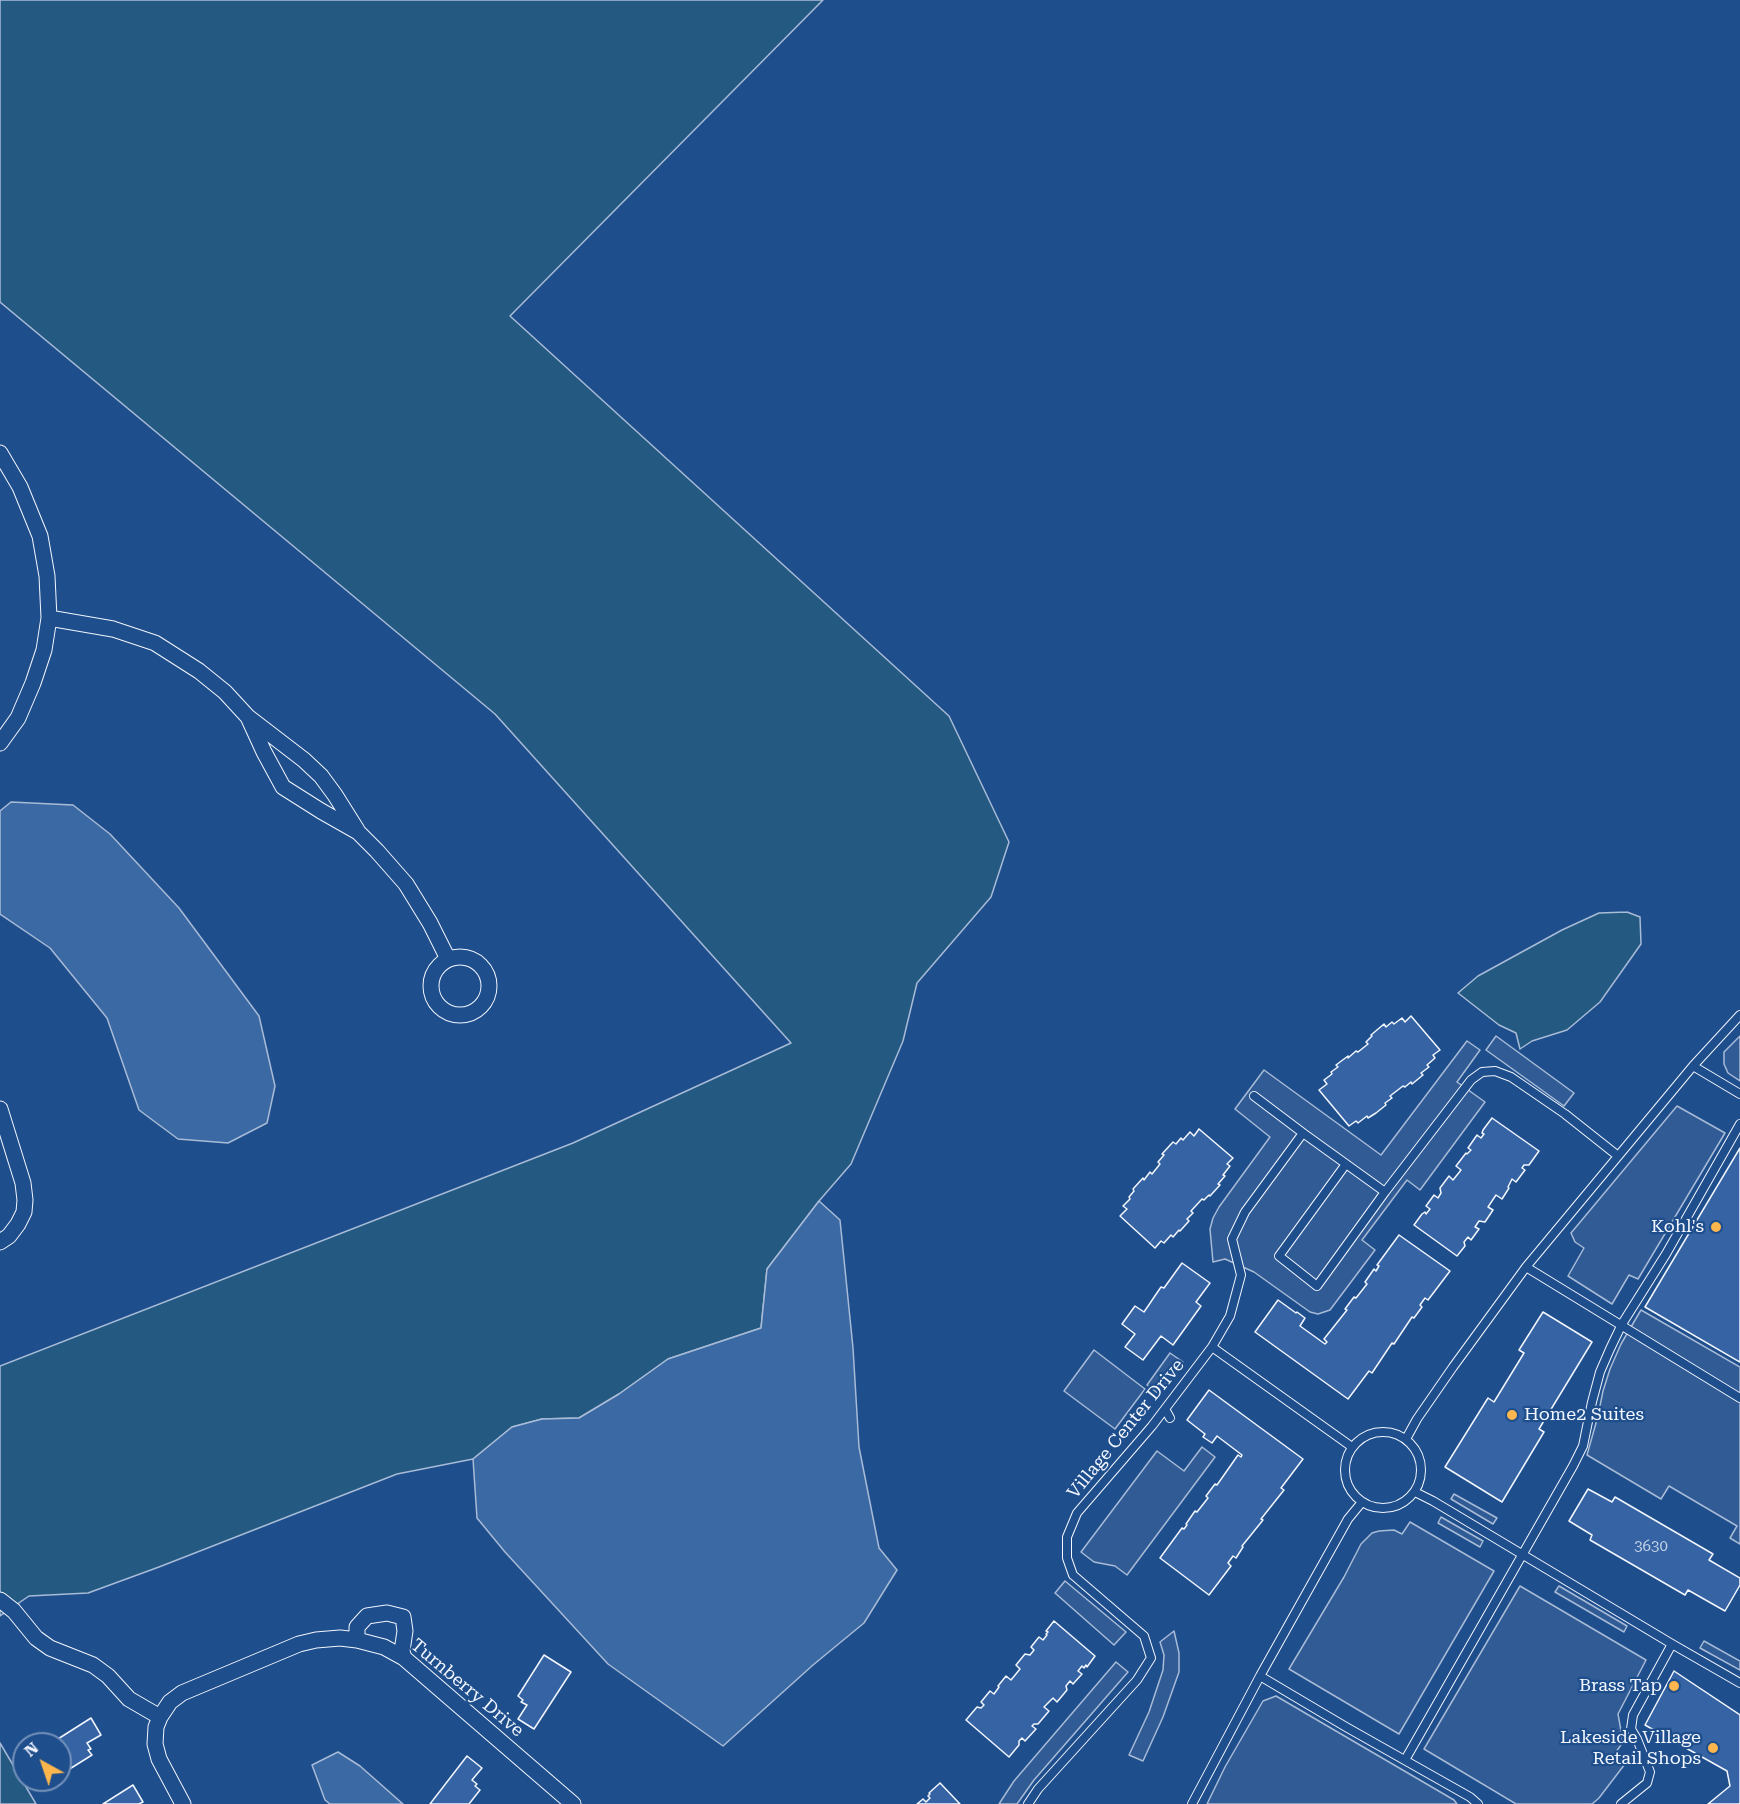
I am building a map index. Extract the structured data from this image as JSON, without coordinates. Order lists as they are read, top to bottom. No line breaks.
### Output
{"streets":{"street":["Turnberry Drive"],"lane":["Village Center Drive"]},"places":["Kohl's","Home2 Suites","Brass Tap","Lakeside Village Retail Shops"],"house_numbers":["3630"],"north":"top left"}
